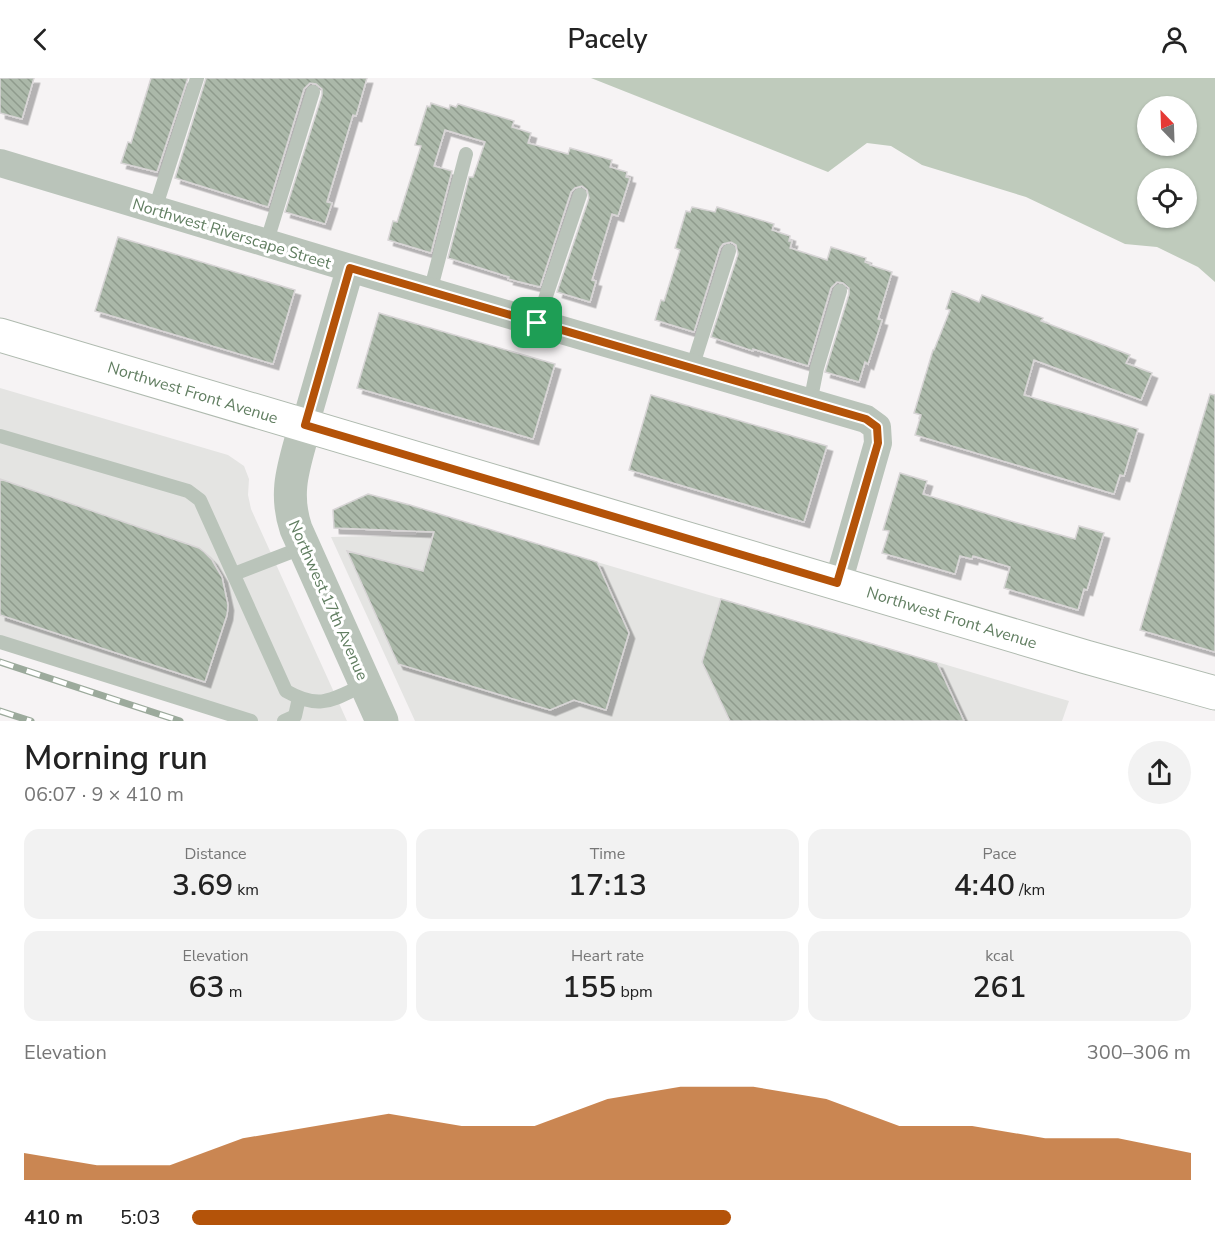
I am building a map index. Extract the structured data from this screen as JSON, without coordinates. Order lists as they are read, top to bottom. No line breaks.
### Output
{"streets":{"main road":["Northwest Front Avenue"],"street":["Northwest Riverscape Street","Northwest 17th Avenue"]},"crossings":[["Northwest Riverscape Street","Northwest Front Avenue"],["Northwest Riverscape Street","Northwest 17th Avenue"],["Northwest Front Avenue","Northwest 17th Avenue"]],"north":"top left","page":{"header":"Pacely","heading":["Morning run","06:07 · 9 × 410 m"],"stats":[["Distance","3.69 km"],["Time","17:13"],["Pace","4:40 /km"],["Elevation","63 m"],["Heart rate","155 bpm"],["kcal","261"]],"chart":["Elevation","300–306 m"],"list":[{"name":"410 m","note":"5:03"}]}}
